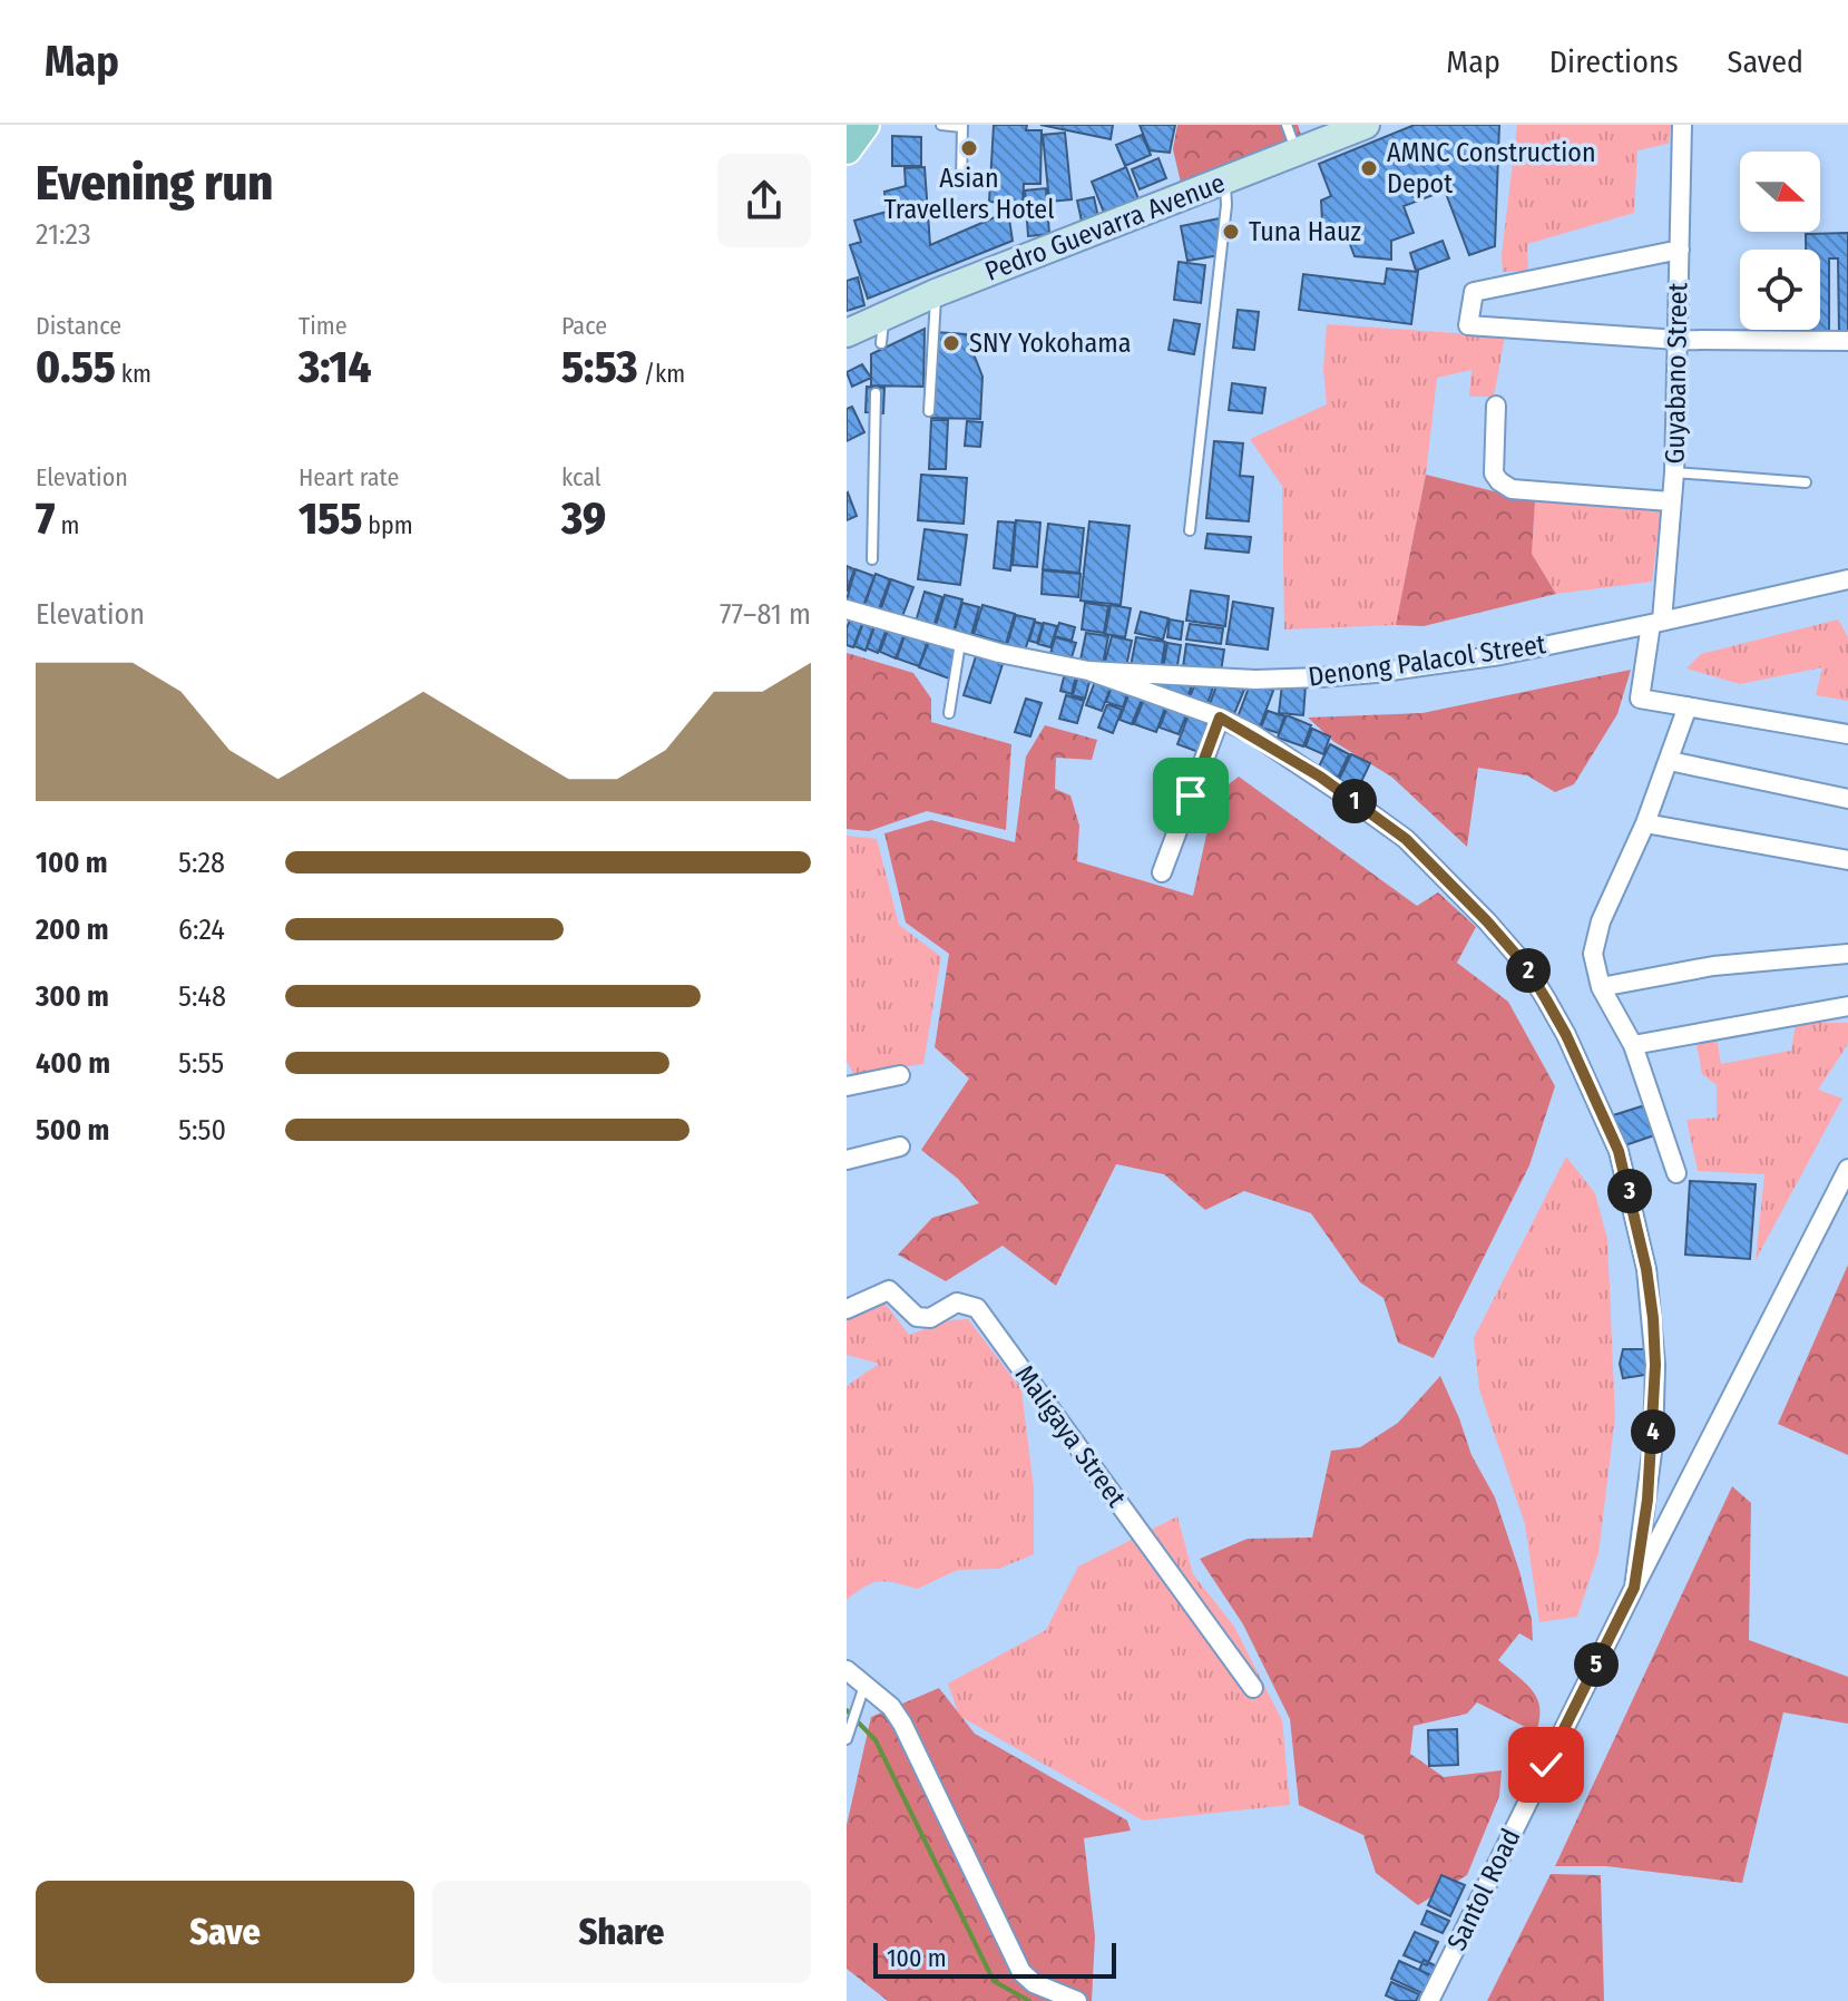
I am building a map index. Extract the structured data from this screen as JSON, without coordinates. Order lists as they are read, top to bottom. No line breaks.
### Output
{"streets":{"main road":["Pedro Guevarra Avenue"],"street":["Guyabano Street","Denong Palacol Street","Maligaya Street","Santol Road"]},"crossings":[["Guyabano Street","Denong Palacol Street"]],"places":["Asian Travellers Hotel","AMNC Construction Depot","Tuna Hauz","SNY Yokohama"],"scale_bar":"100 m","north":"right","page":{"header":"Map","nav":["Map","Directions","Saved"],"heading":["Evening run","21:23"],"stats":[["Distance","0.55 km"],["Time","3:14"],["Pace","5:53 /km"],["Elevation","7 m"],["Heart rate","155 bpm"],["kcal","39"]],"chart":["Elevation","77–81 m"],"pins":["1","2","3","4","5"],"list":[{"name":"100 m","note":"5:28"},{"name":"200 m","note":"6:24"},{"name":"300 m","note":"5:48"},{"name":"400 m","note":"5:55"},{"name":"500 m","note":"5:50"}],"buttons":["Save","Share"],"scale":"100 m"}}
